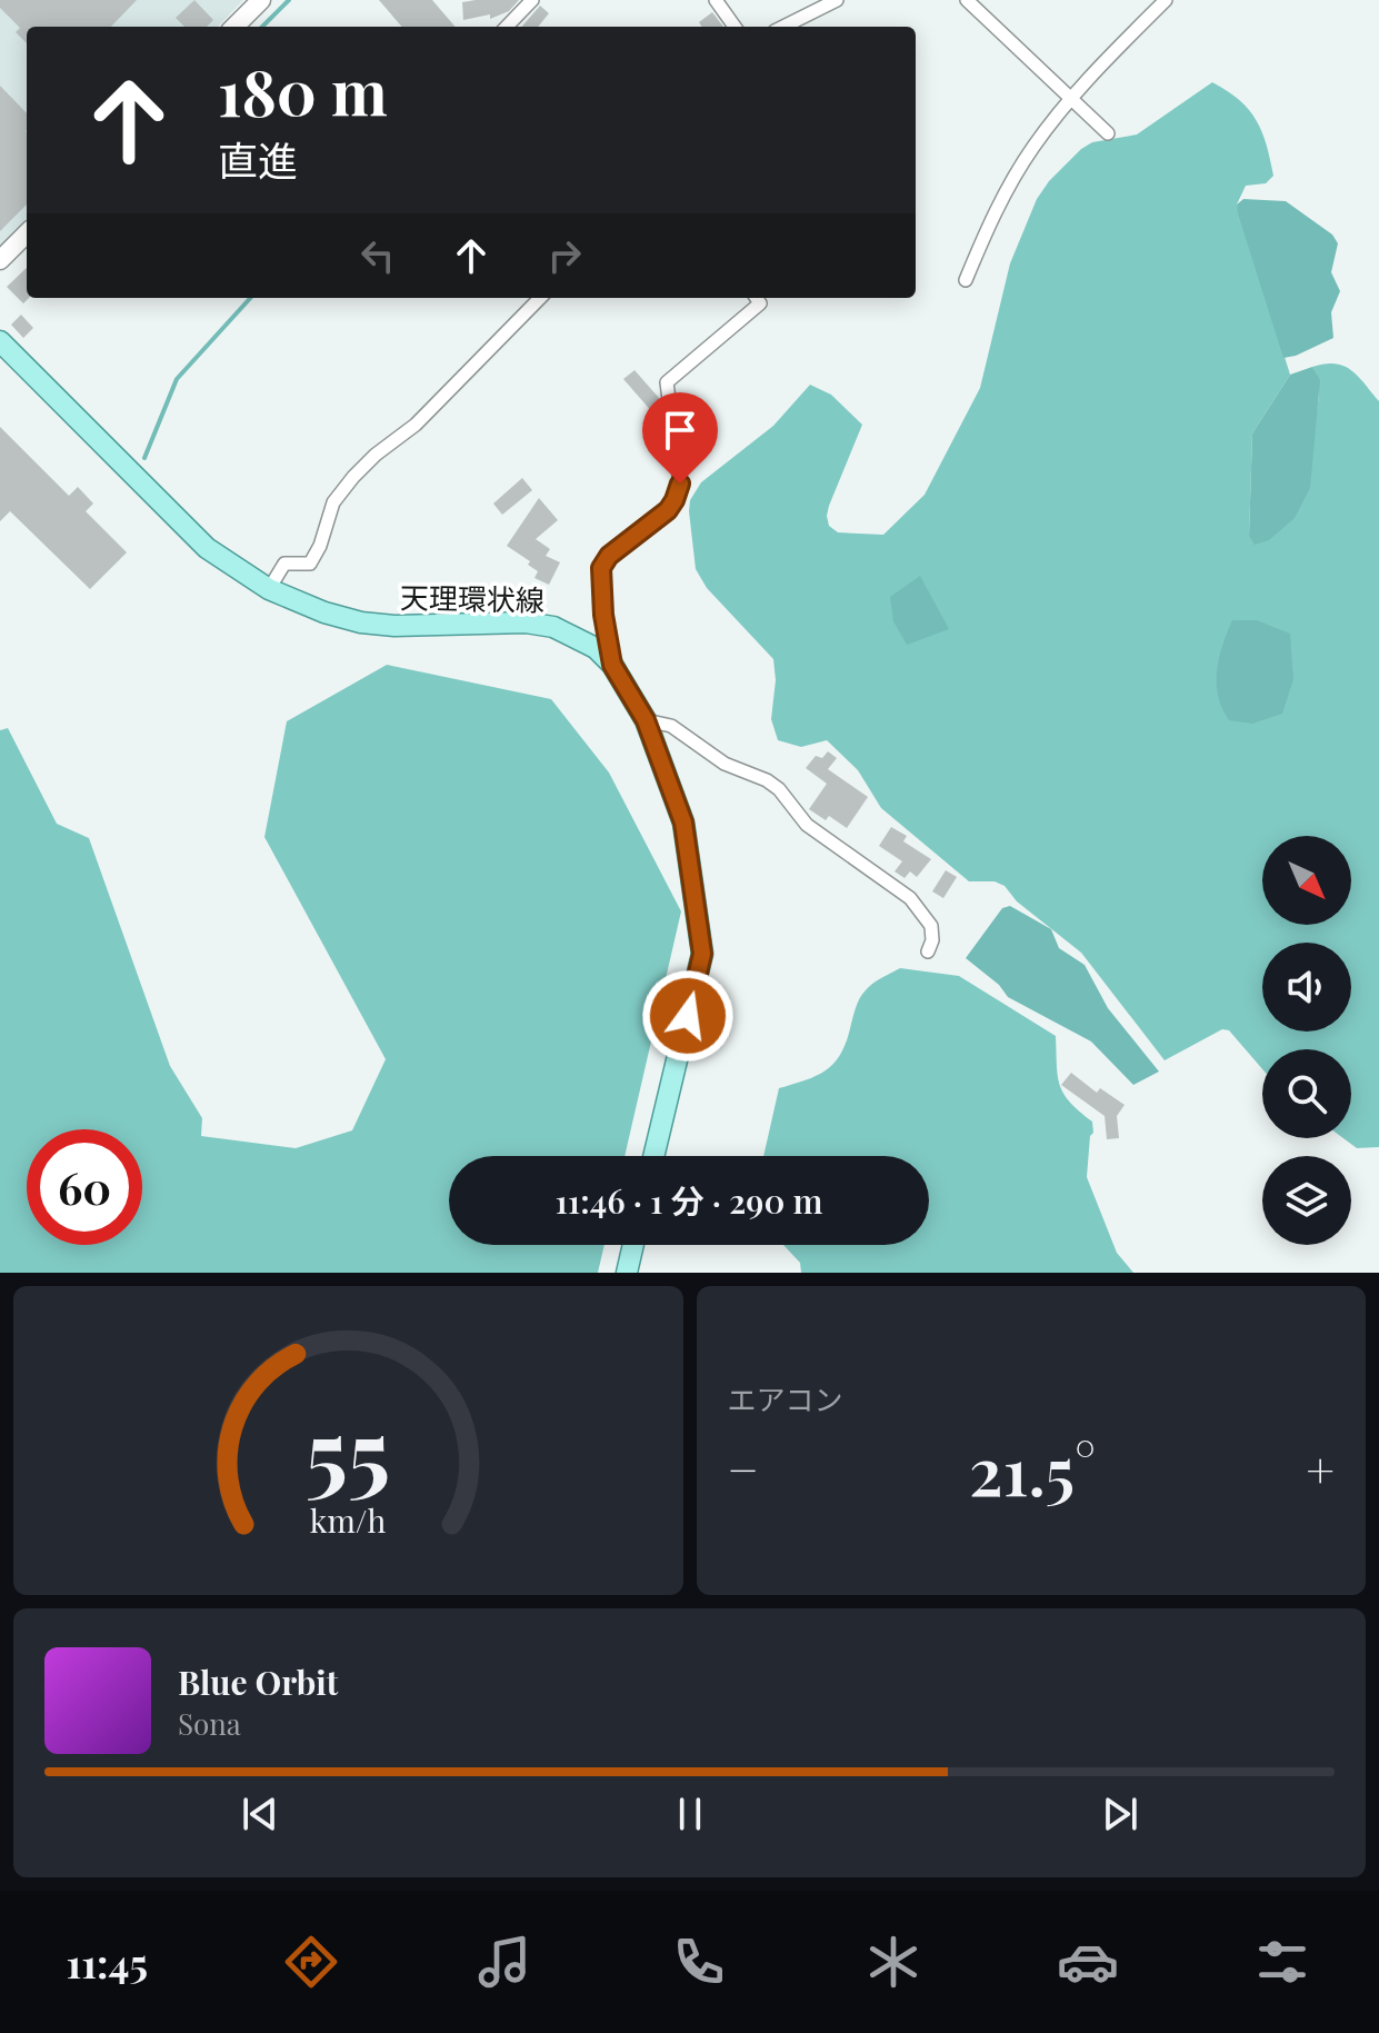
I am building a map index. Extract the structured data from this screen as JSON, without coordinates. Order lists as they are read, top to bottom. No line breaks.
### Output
{"streets":{"main road":["天理環状線"]},"north":"bottom right","page":{"turn":["180 m","直進"],"limit":"60","trip":"11:46 · 1 分 · 290 m","tile":"エアコン","heat":["−","21.5°","+"],"song":["Blue Orbit","Sona"],"tabs":"11:45","gauge":["55","km/h"]}}
